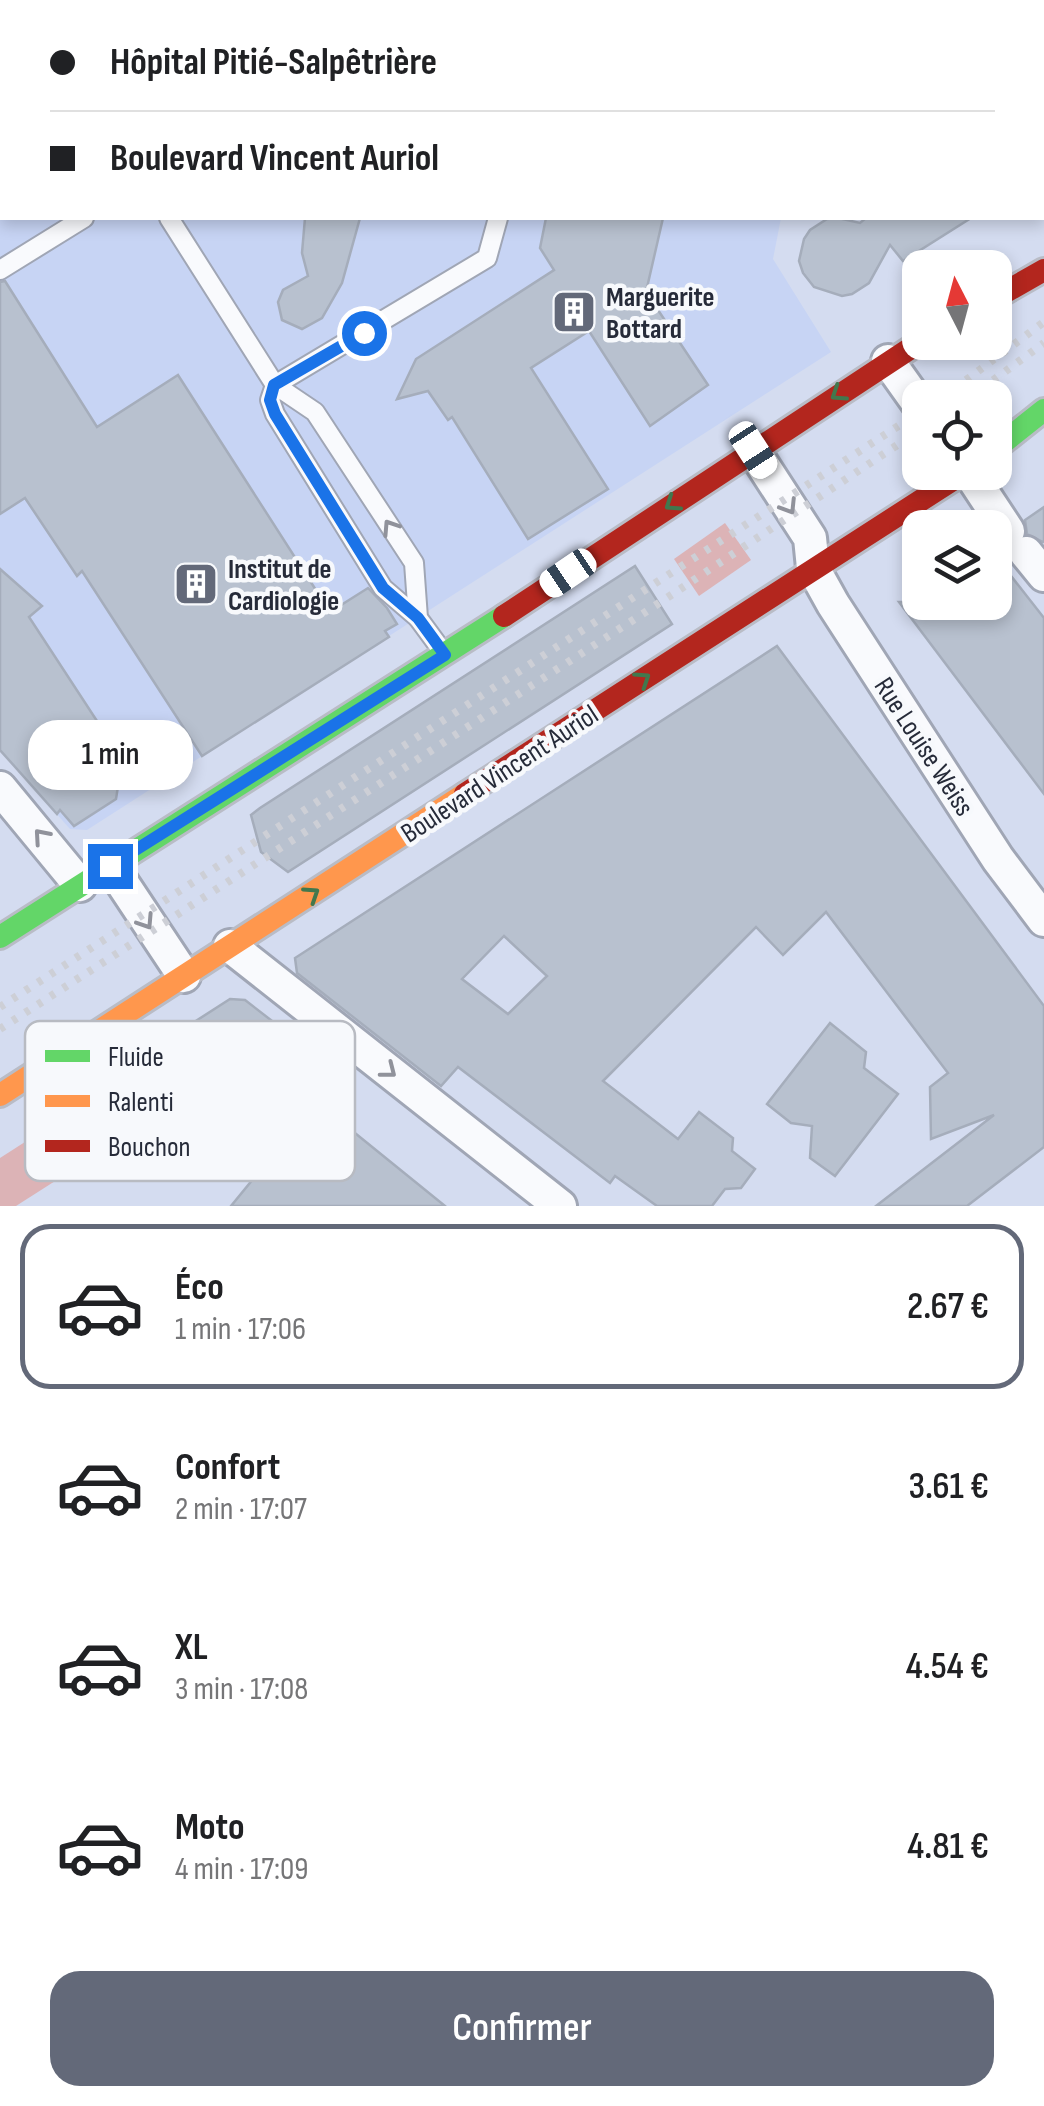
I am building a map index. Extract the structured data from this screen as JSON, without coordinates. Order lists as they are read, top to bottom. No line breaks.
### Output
{"streets":{"main road":["Boulevard Vincent Auriol"],"street":["Rue Louise Weiss"]},"crossings":[["Rue Louise Weiss","Boulevard Vincent Auriol"]],"places":{"building":["Marguerite Bottard","Institut de Cardiologie"]},"legend":["Fluide","Ralenti","Bouchon"],"north":"top","page":{"banner":["Hôpital Pitié-Salpêtrière","Boulevard Vincent Auriol"],"bubble":"1 min","list":[{"name":"Éco","note":"1 min · 17:06","value":"2.67 €"},{"name":"Confort","note":"2 min · 17:07","value":"3.61 €"},{"name":"XL","note":"3 min · 17:08","value":"4.54 €"},{"name":"Moto","note":"4 min · 17:09","value":"4.81 €"}],"buttons":"Confirmer"}}
